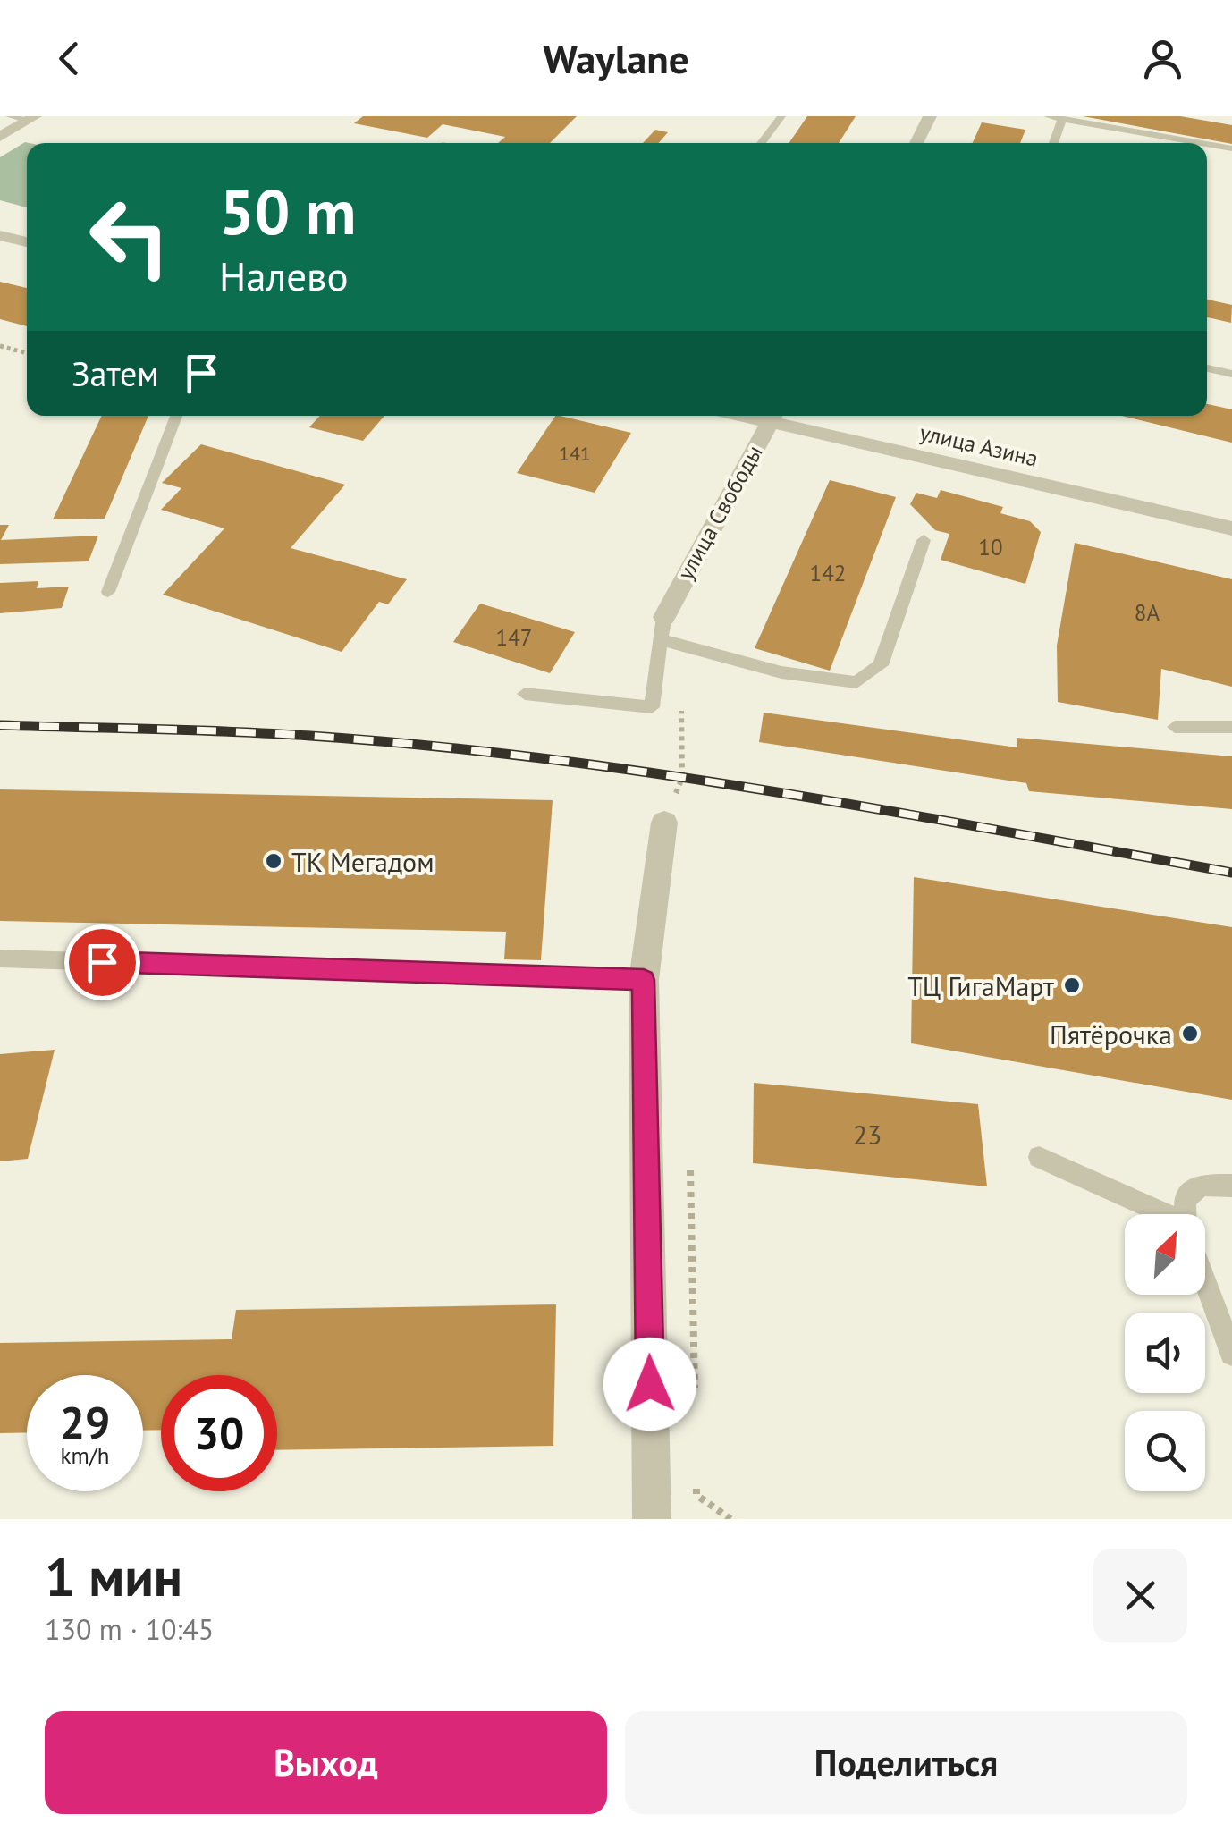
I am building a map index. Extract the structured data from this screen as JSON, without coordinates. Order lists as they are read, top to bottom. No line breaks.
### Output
{"streets":{"street":["улица Азина","улица Свободы"]},"crossings":[["улица Азина","улица Свободы"]],"places":["ТК Мегадом","ТЦ ГигаМарт","Пятёрочка"],"house_numbers":["141","10","142","8А","147","23"],"north":"top right","page":{"header":"Waylane","turn":["50 m","Налево"],"then":"Затем","speed":"29 km/h","limit":"30","heading":["1 мин","130 m · 10:45"],"buttons":["Выход","Поделиться"]}}
